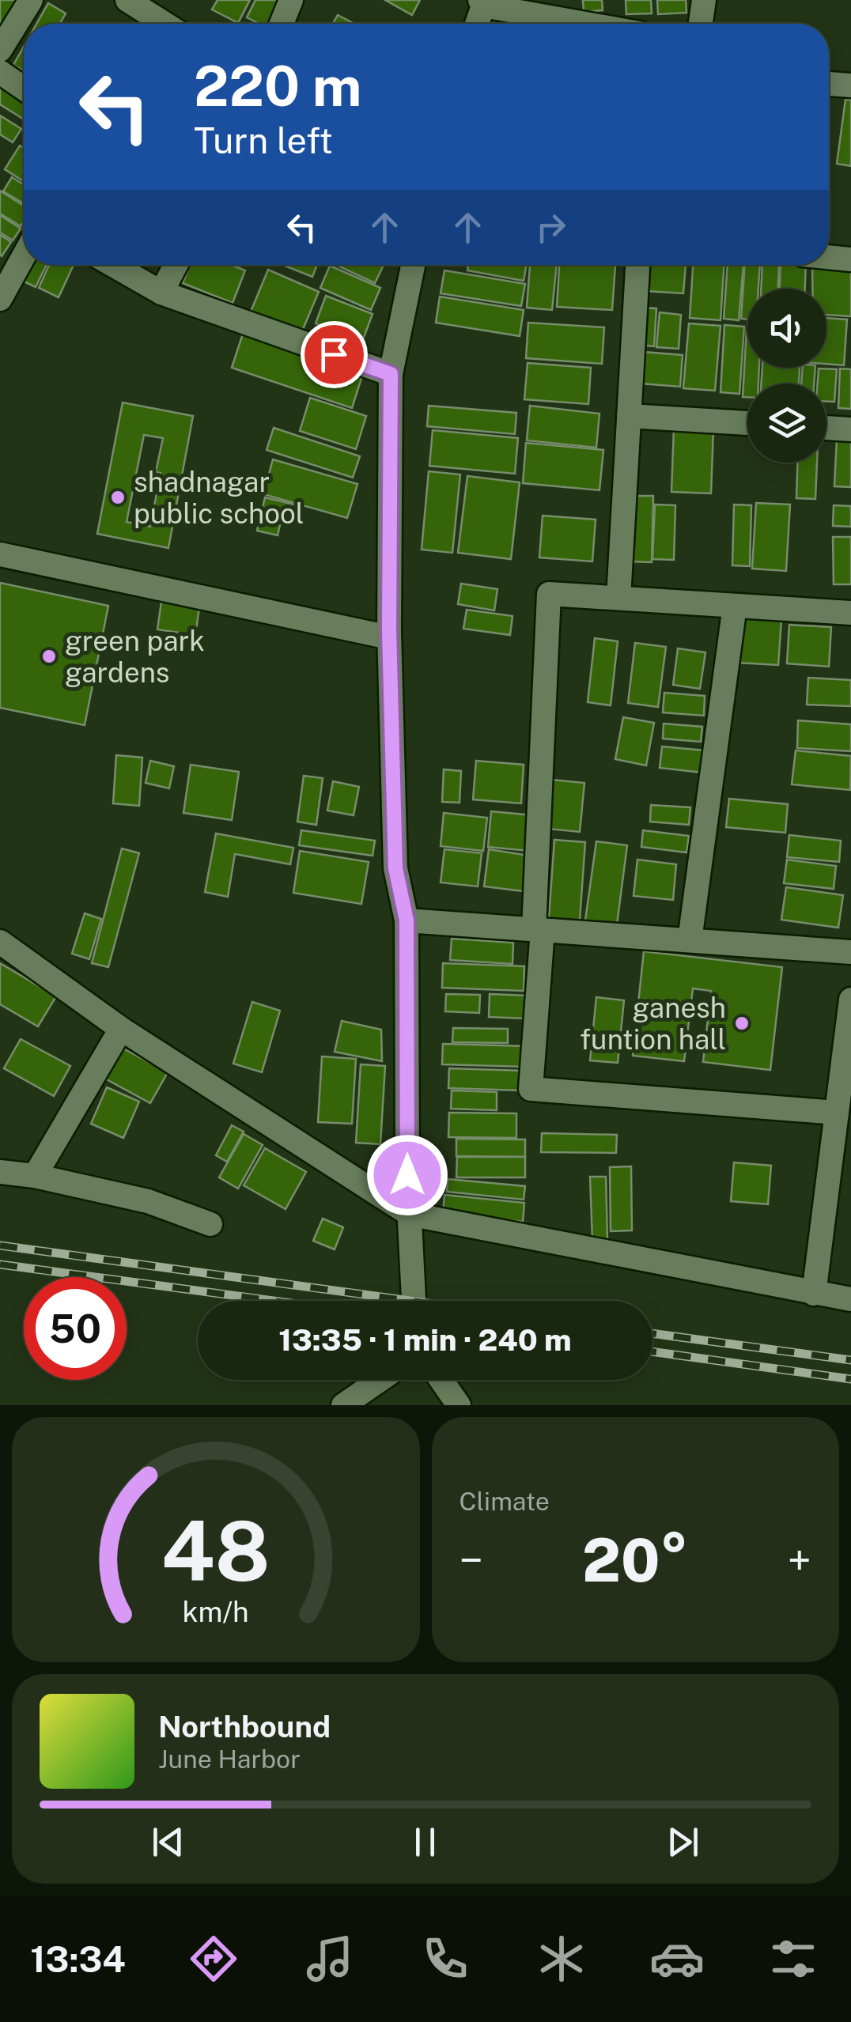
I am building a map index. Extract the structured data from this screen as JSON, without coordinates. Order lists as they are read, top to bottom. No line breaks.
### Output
{"places":["shadnagar public school","green park gardens","ganesh funtion hall"],"page":{"turn":["220 m","Turn left"],"limit":"50","trip":"13:35 · 1 min · 240 m","tile":"Climate","heat":["−","20°","+"],"song":["Northbound","June Harbor"],"tabs":"13:34","gauge":["48","km/h"]}}
